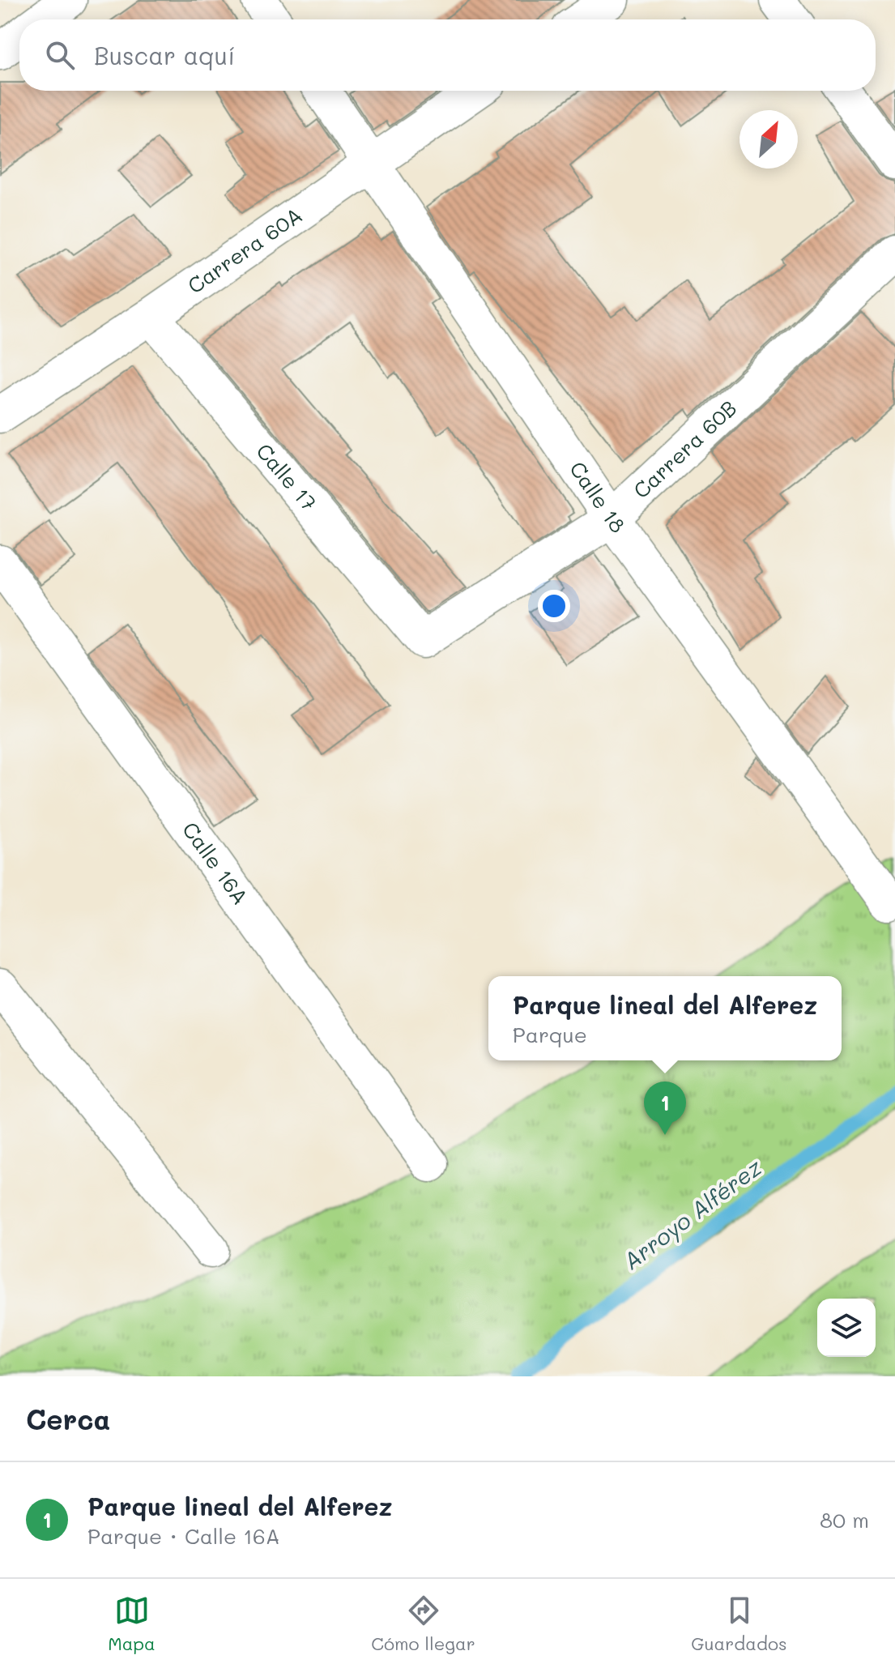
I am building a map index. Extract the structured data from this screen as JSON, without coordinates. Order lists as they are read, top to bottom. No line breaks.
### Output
{"streets":{"street":["Carrera 60A","Carrera 60B","Calle 17","Calle 18","Calle 16A"]},"crossings":[["Carrera 60A","Calle 17"],["Carrera 60A","Calle 18"],["Carrera 60B","Calle 17"],["Carrera 60B","Calle 18"]],"water":["Arroyo Alférez"],"north":"top right","page":{"search":"Buscar aquí","popup":["Parque lineal del Alferez","Parque"],"pins":"1","heading":"Cerca","list":[{"mark":"1","name":"Parque lineal del Alferez","note":"Parque · Calle 16A","value":"80 m"}],"nav":["Mapa","Cómo llegar","Guardados"]}}
